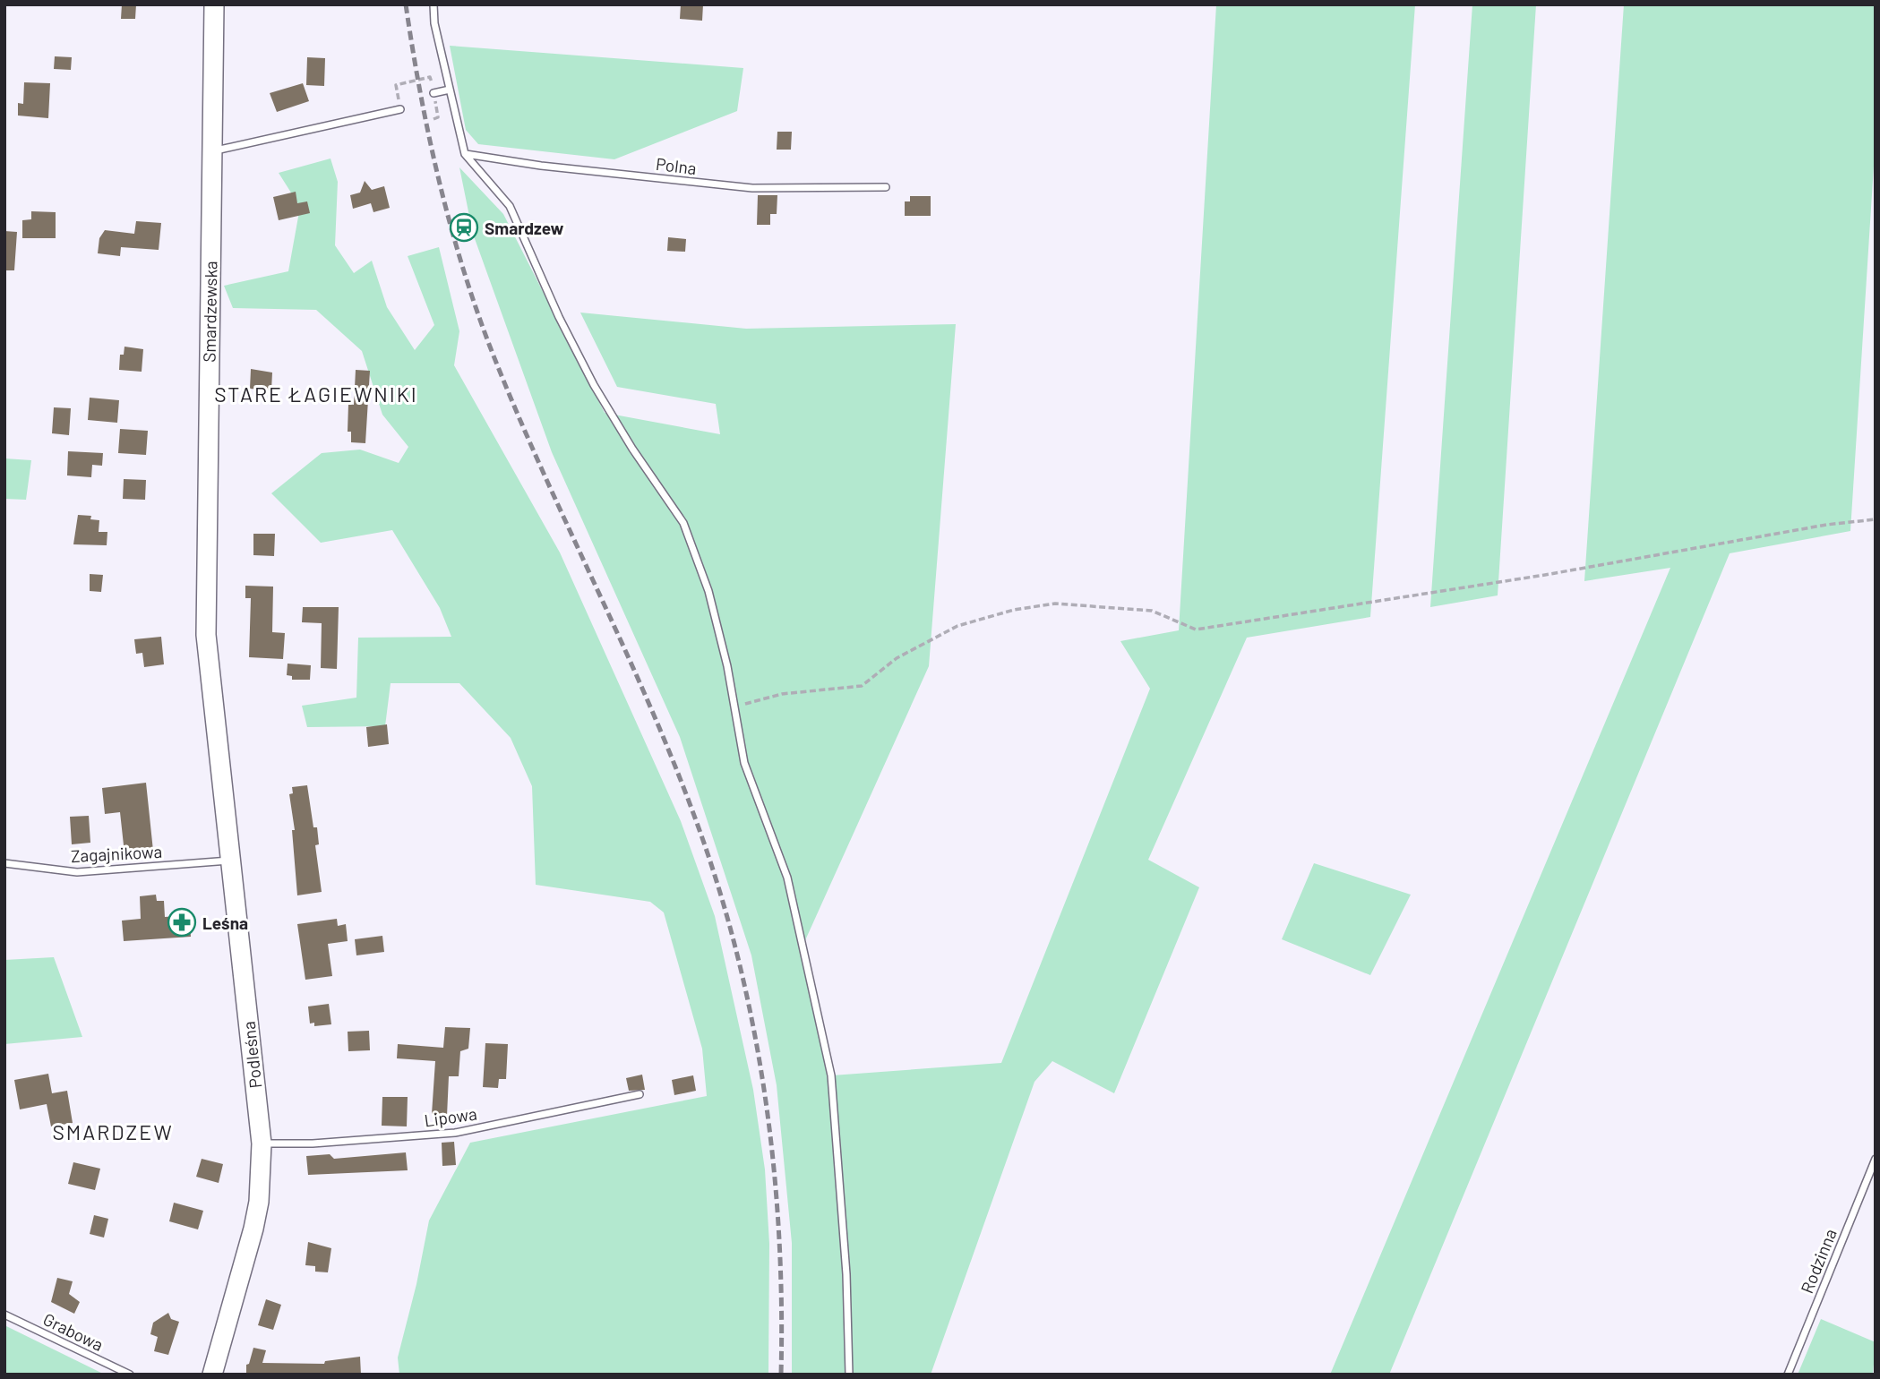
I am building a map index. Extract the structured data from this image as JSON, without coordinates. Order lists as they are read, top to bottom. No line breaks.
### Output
{"streets":{"street":["Smardzewska","Podleśna"],"lane":["Polna","Zagajnikowa","Lipowa","Rodzinna","Grabowa"]},"crossings":[["Smardzewska","Podleśna"],["Zagajnikowa","Podleśna"],["Podleśna","Lipowa"]],"districts":["STARE ŁAGIEWNIKI","SMARDZEW"],"places":{"station":["Smardzew"],"pharmacy":["Leśna"]}}
